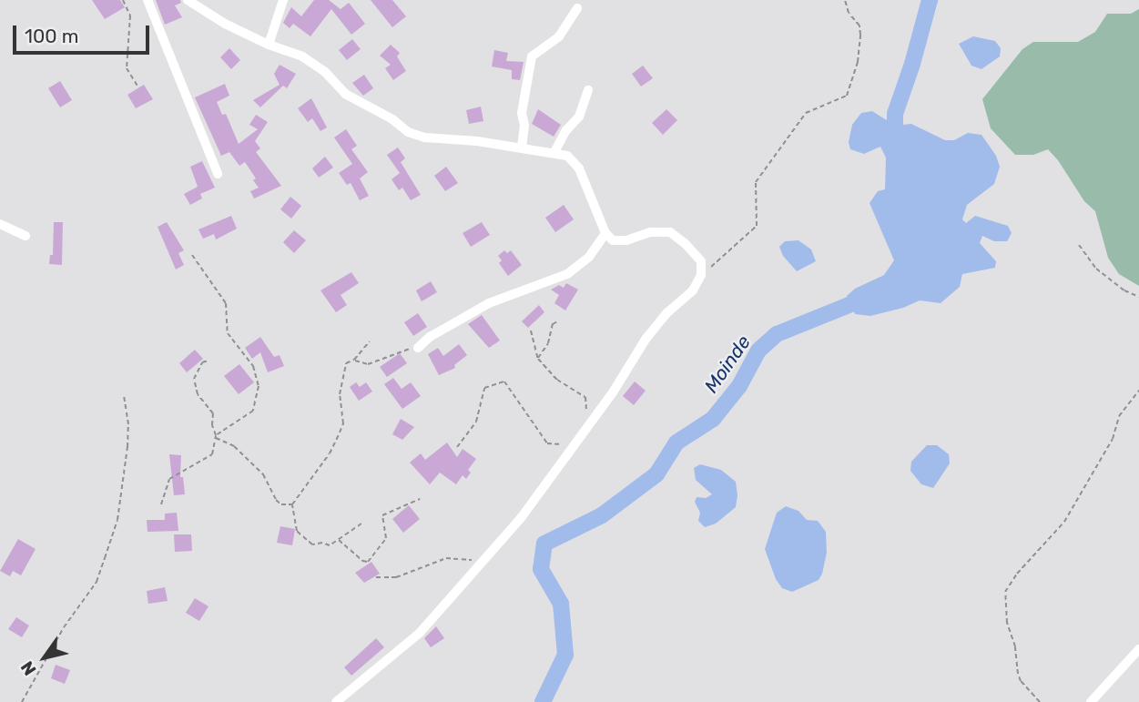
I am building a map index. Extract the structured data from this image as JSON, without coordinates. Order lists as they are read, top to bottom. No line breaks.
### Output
{"water":["Moinde"],"scale_bar":"100 m","north":"bottom left"}
